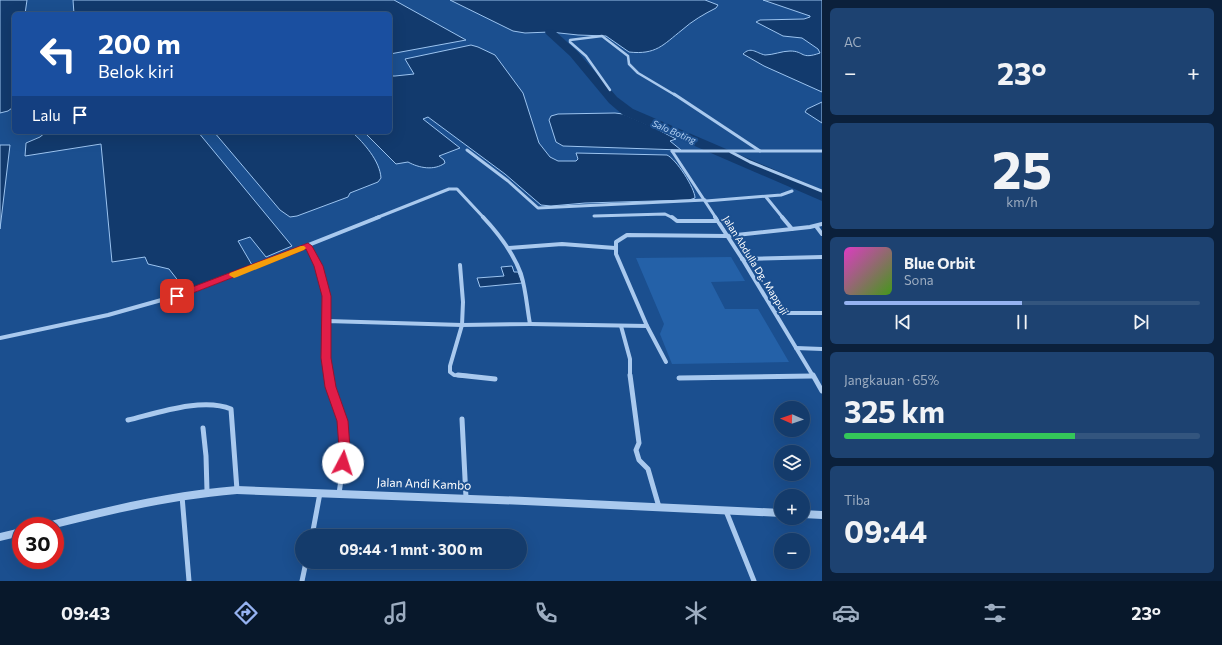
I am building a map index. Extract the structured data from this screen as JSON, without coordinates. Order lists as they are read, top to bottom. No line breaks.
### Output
{"streets":{"street":["Jalan Abdulla Dg. Mappuji","Jalan Andi Kambo"]},"water":["Salo Boting"],"north":"left","page":{"tile":["AC",["25","km/h"],["Jangkauan · 65%","325 km"],["Tiba","09:44"]],"turn":["200 m","Belok kiri"],"heat":["−","23°","+"],"then":"Lalu","song":["Blue Orbit","Sona"],"map_buttons":["+","−"],"limit":"30","trip":"09:44 · 1 mnt · 300 m","tabs":["09:43","23°"]}}
